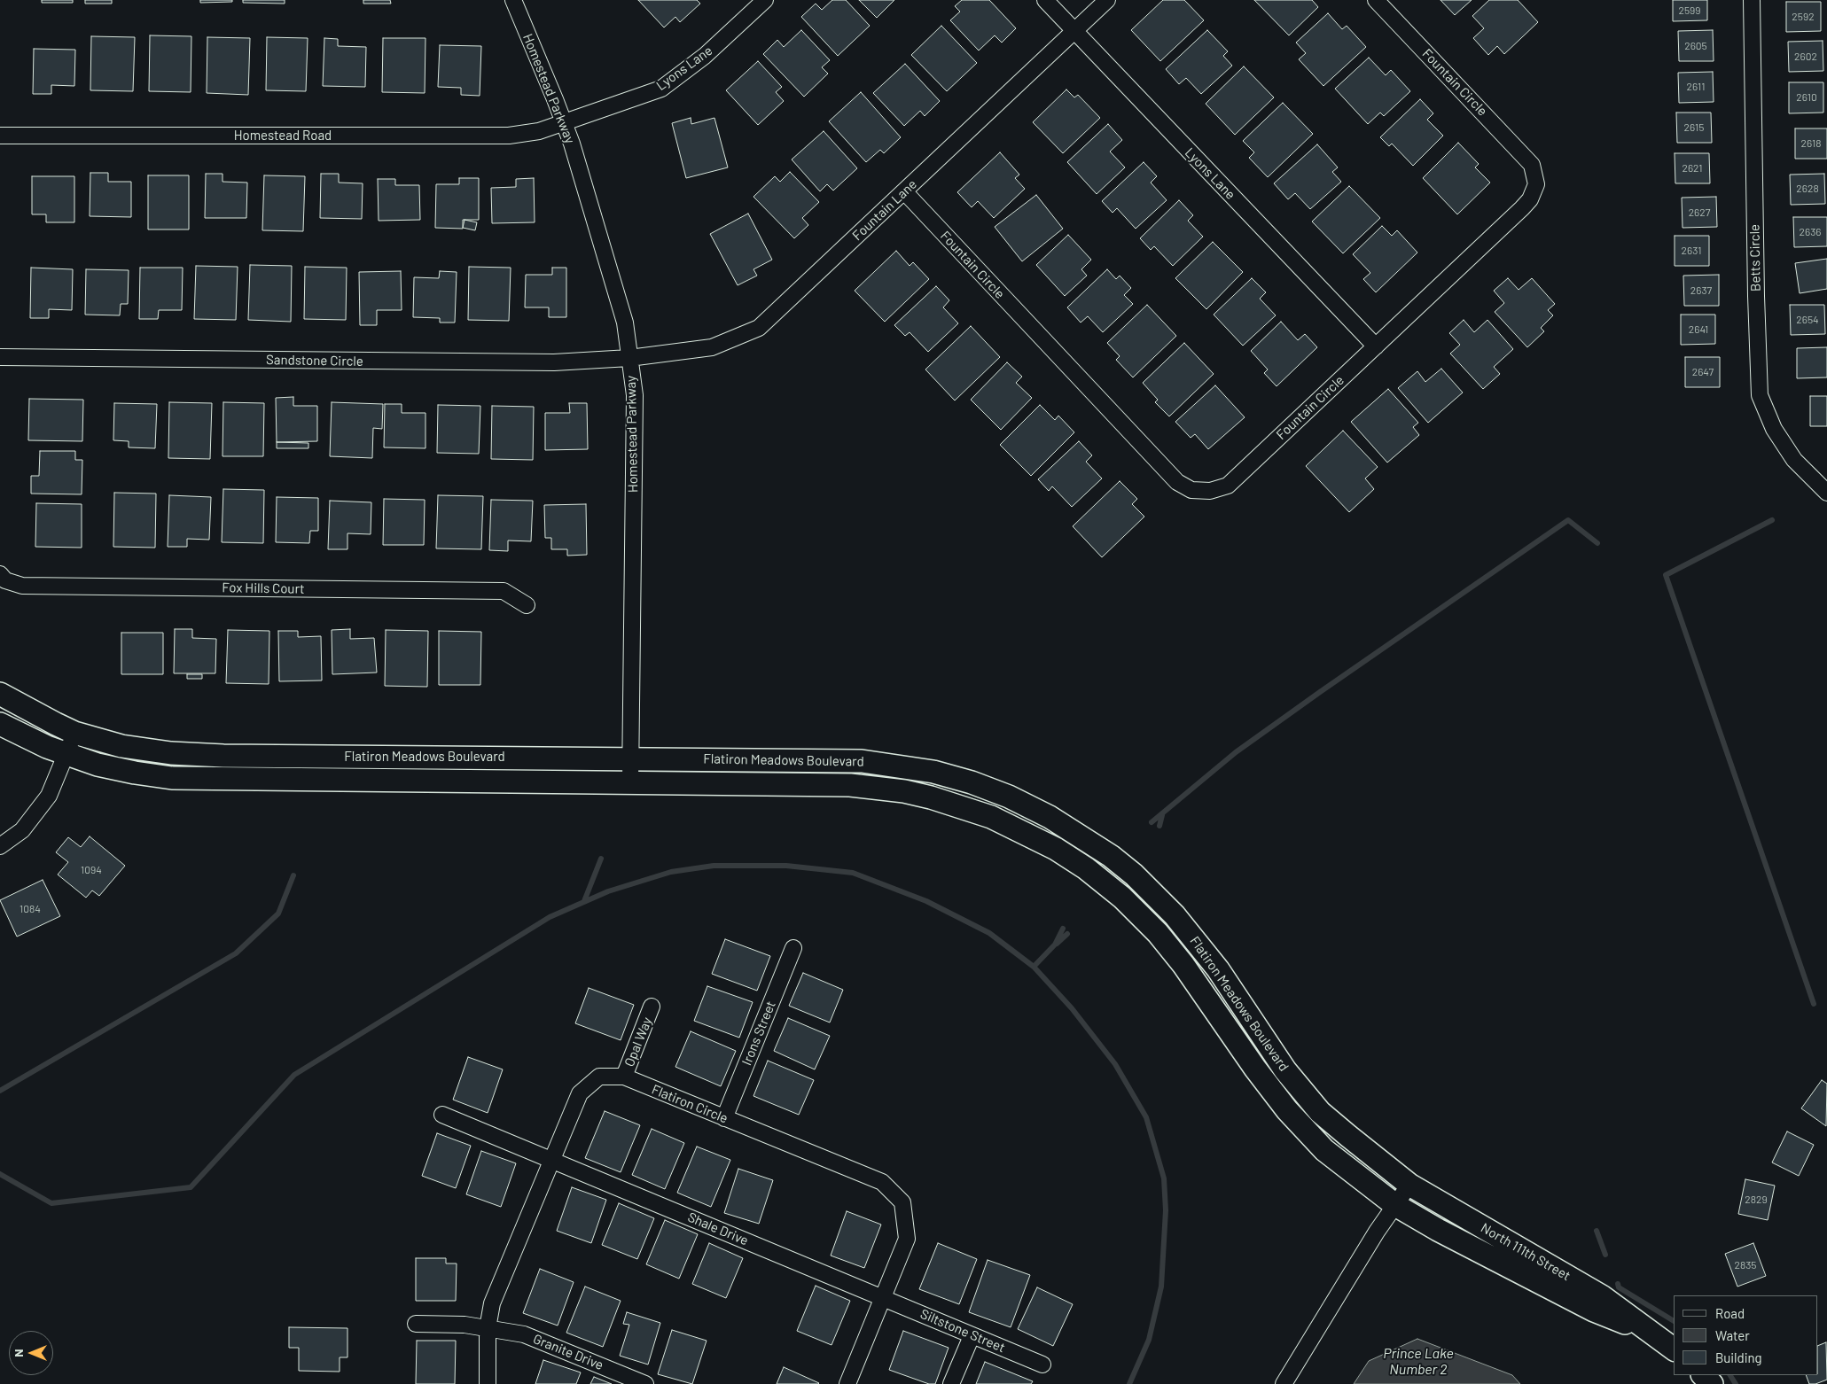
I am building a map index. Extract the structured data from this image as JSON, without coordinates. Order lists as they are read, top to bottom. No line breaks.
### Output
{"streets":{"street":["Lyons Lane","Fountain Circle","Homestead Parkway","Homestead Road","Fountain Lane","Betts Circle","Sandstone Circle","Fox Hills Court","Flatiron Meadows Boulevard","Irons Street","Opal Way","Flatiron Circle","Shale Drive","North 111th Street","Siltstone Street","Granite Drive"]},"crossings":[["Lyons Lane","Fountain Circle"],["Lyons Lane","Homestead Parkway"],["Lyons Lane","Homestead Road"],["Lyons Lane","Fountain Lane"],["Fountain Circle","Fountain Lane"],["Homestead Parkway","Homestead Road"],["Homestead Parkway","Fountain Lane"],["Homestead Parkway","Sandstone Circle"],["Homestead Parkway","Flatiron Meadows Boulevard"],["Fountain Lane","Sandstone Circle"],["Flatiron Meadows Boulevard","North 111th Street"],["Irons Street","Flatiron Circle"],["Opal Way","Flatiron Circle"],["Flatiron Circle","Shale Drive"],["Flatiron Circle","Siltstone Street"],["Flatiron Circle","Granite Drive"],["Shale Drive","Siltstone Street"]],"water":["Prince Lake Number 2"],"house_numbers":["2599","2592","2605","2602","2611","2610","2615","2618","2621","2628","2627","2636","2631","2637","2654","2641","2647","1094","1084","2829","2835"],"legend":["Road","Water","Building"],"north":"left"}
